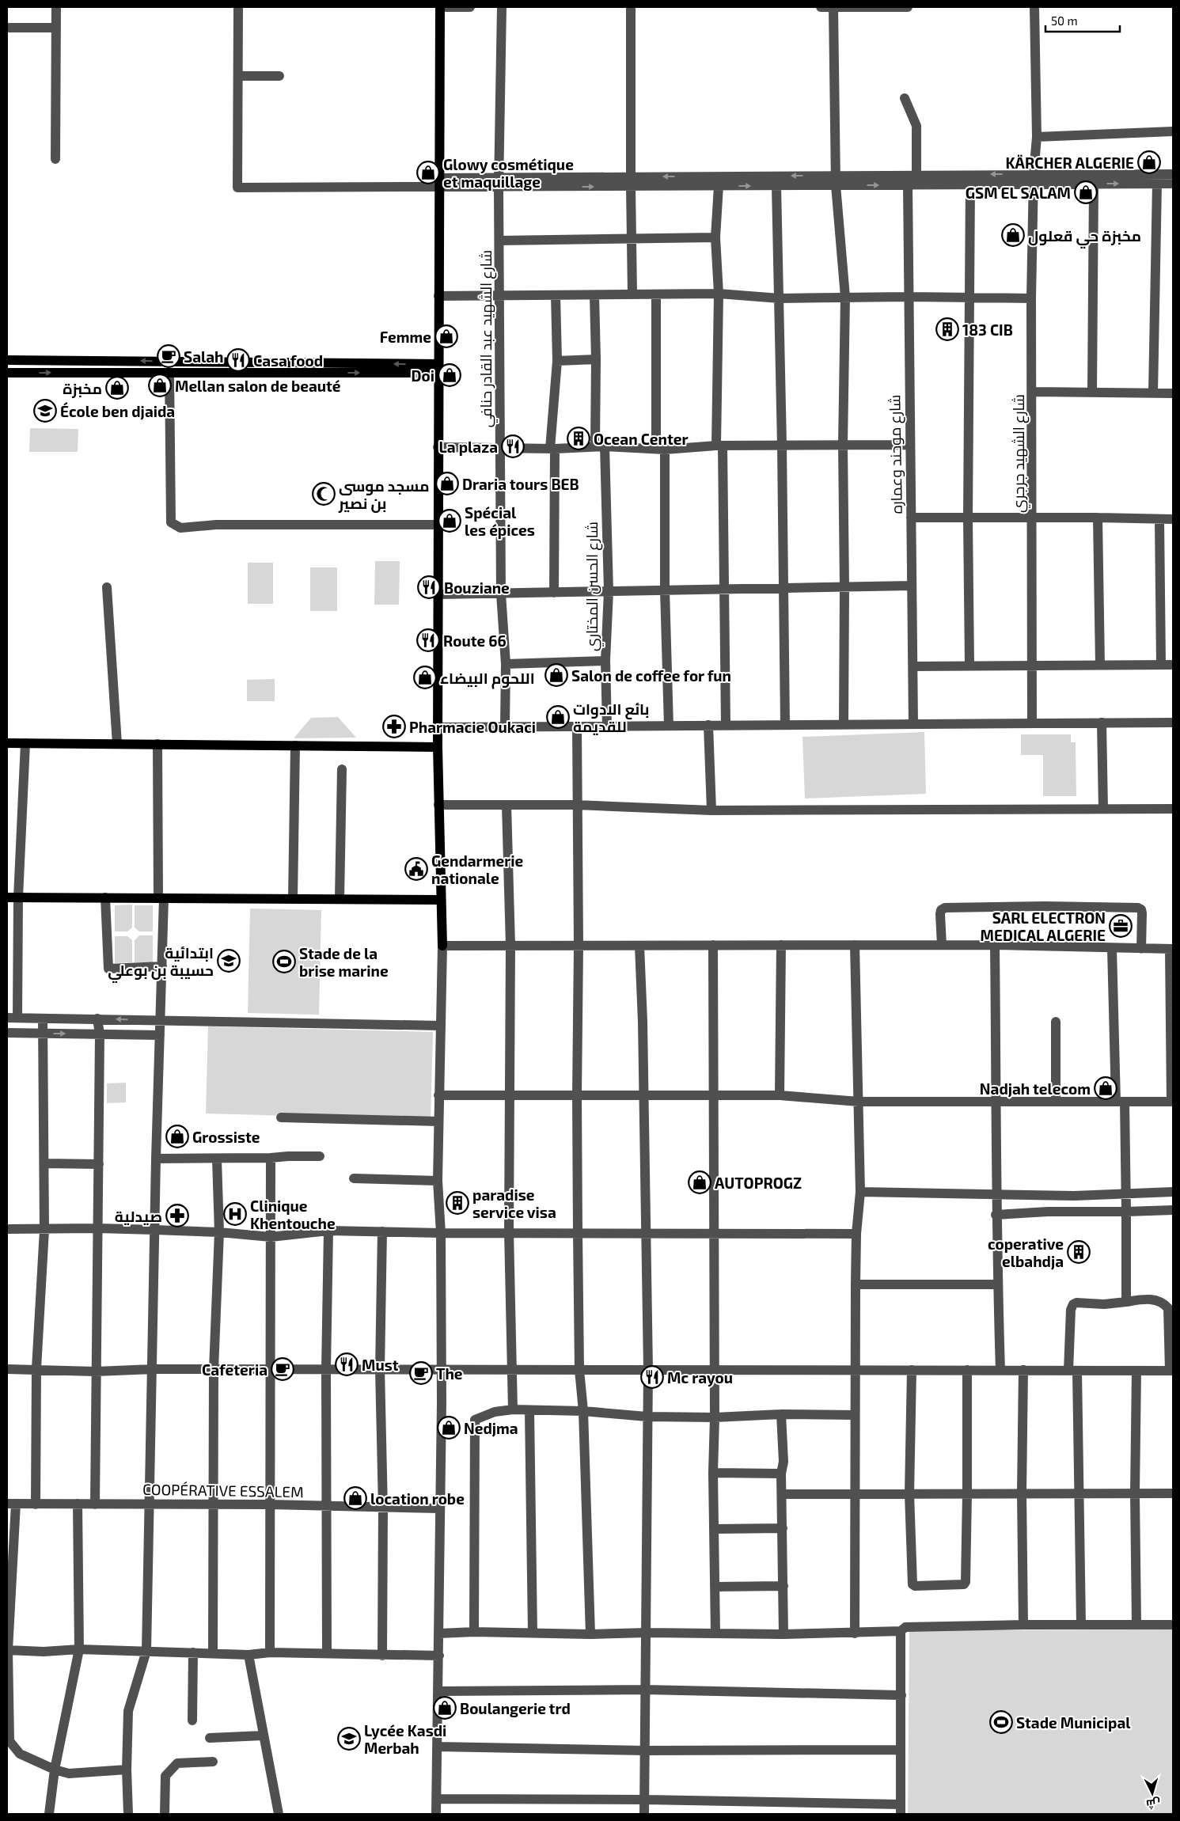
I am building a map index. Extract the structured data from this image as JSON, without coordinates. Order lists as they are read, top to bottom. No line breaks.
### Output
{"streets":{"street":["شارع الشهيد عبد القادر حنافي","شارع الشهيد جرجري","شارع موحند وعماره","شارع الحسن المختاري","COOPÉRATIVE ESSALEM"]},"places":{"shop":["KÄRCHER ALGERIE","Glowy cosmétique et maquillage","GSM EL SALAM","مخبزة حي قعلول","Femme","Doi","Mellan salon de beauté","مخبزة","Draria tours BEB","Spécial les épices","Salon de coffee for fun","اللحوم البيضاء","بائع الادوات للقديمة","Nadjah telecom","Grossiste","AUTOPROGZ","Nedjma","location robe","Boulangerie trd"],"building":["183 CIB","Ocean Center","paradise service visa","coperative elbahdja"],"cafe":["Salah","Cafeteria","The"],"restaurant":["Casa food","La plaza","Bouziane","Route 66","Must","Mc rayou"],"school or university":["École ben djaida","ابتدائية حسيبة بن بوعلي","Lycée Kasdi Merbah"],"mosque":["مسجد موسى بن نصير"],"pharmacy":["Pharmacie Oukaci","صيدلية"],"public building":["Gendarmerie nationale"],"office":["SARL ELECTRON MEDICAL ALGERIE"],"sports":["Stade de la brise marine","Stade Municipal"],"hospital":["Clinique Khentouche"]},"scale_bar":"50 m","north":"bottom"}
